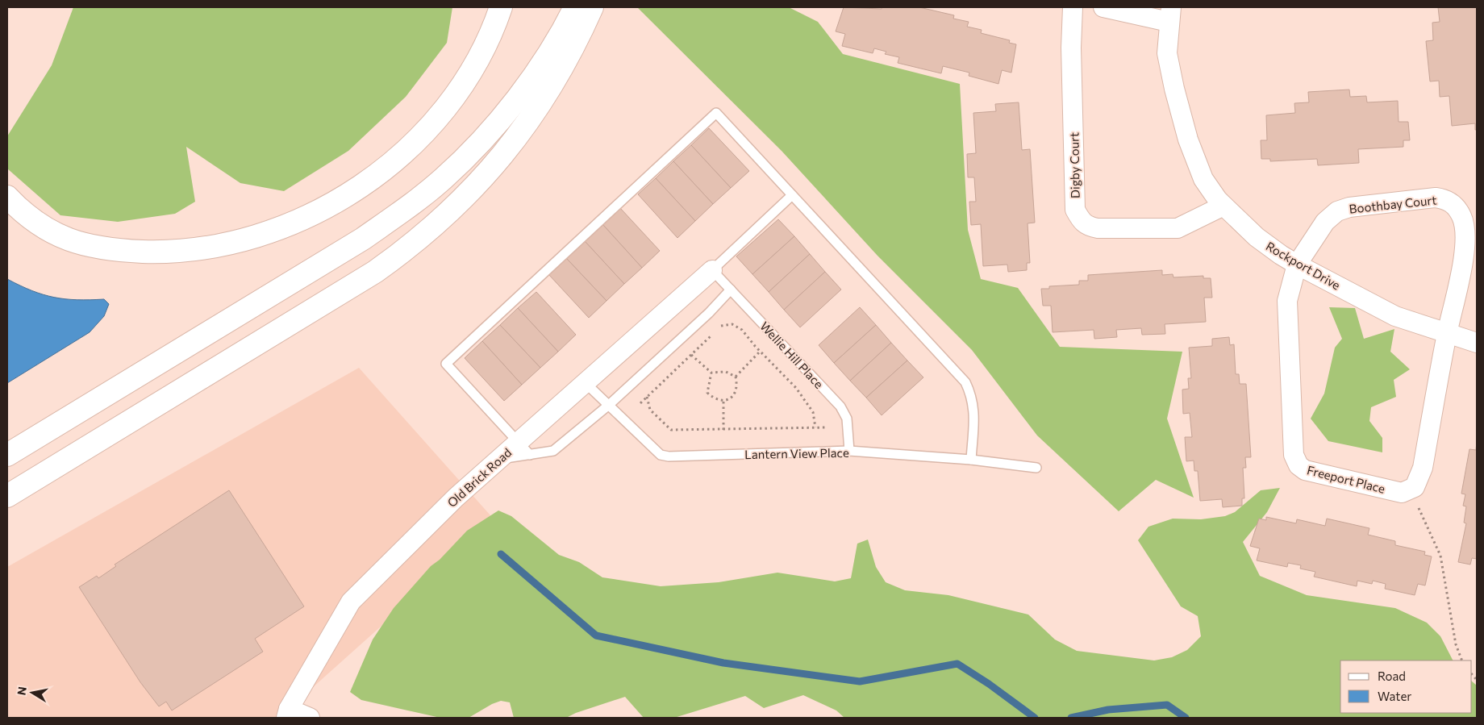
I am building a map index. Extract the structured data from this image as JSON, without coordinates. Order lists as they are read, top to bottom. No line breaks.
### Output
{"streets":{"street":["Digby Court","Boothbay Court","Rockport Drive","Old Brick Road","Freeport Place"],"lane":["Wellie Hill Place","Lantern View Place"]},"crossings":[["Digby Court","Rockport Drive"],["Boothbay Court","Rockport Drive"],["Boothbay Court","Freeport Place"],["Rockport Drive","Freeport Place"],["Wellie Hill Place","Lantern View Place"],["Wellie Hill Place","Old Brick Road"],["Lantern View Place","Old Brick Road"]],"legend":["Road","Water"],"north":"left"}
